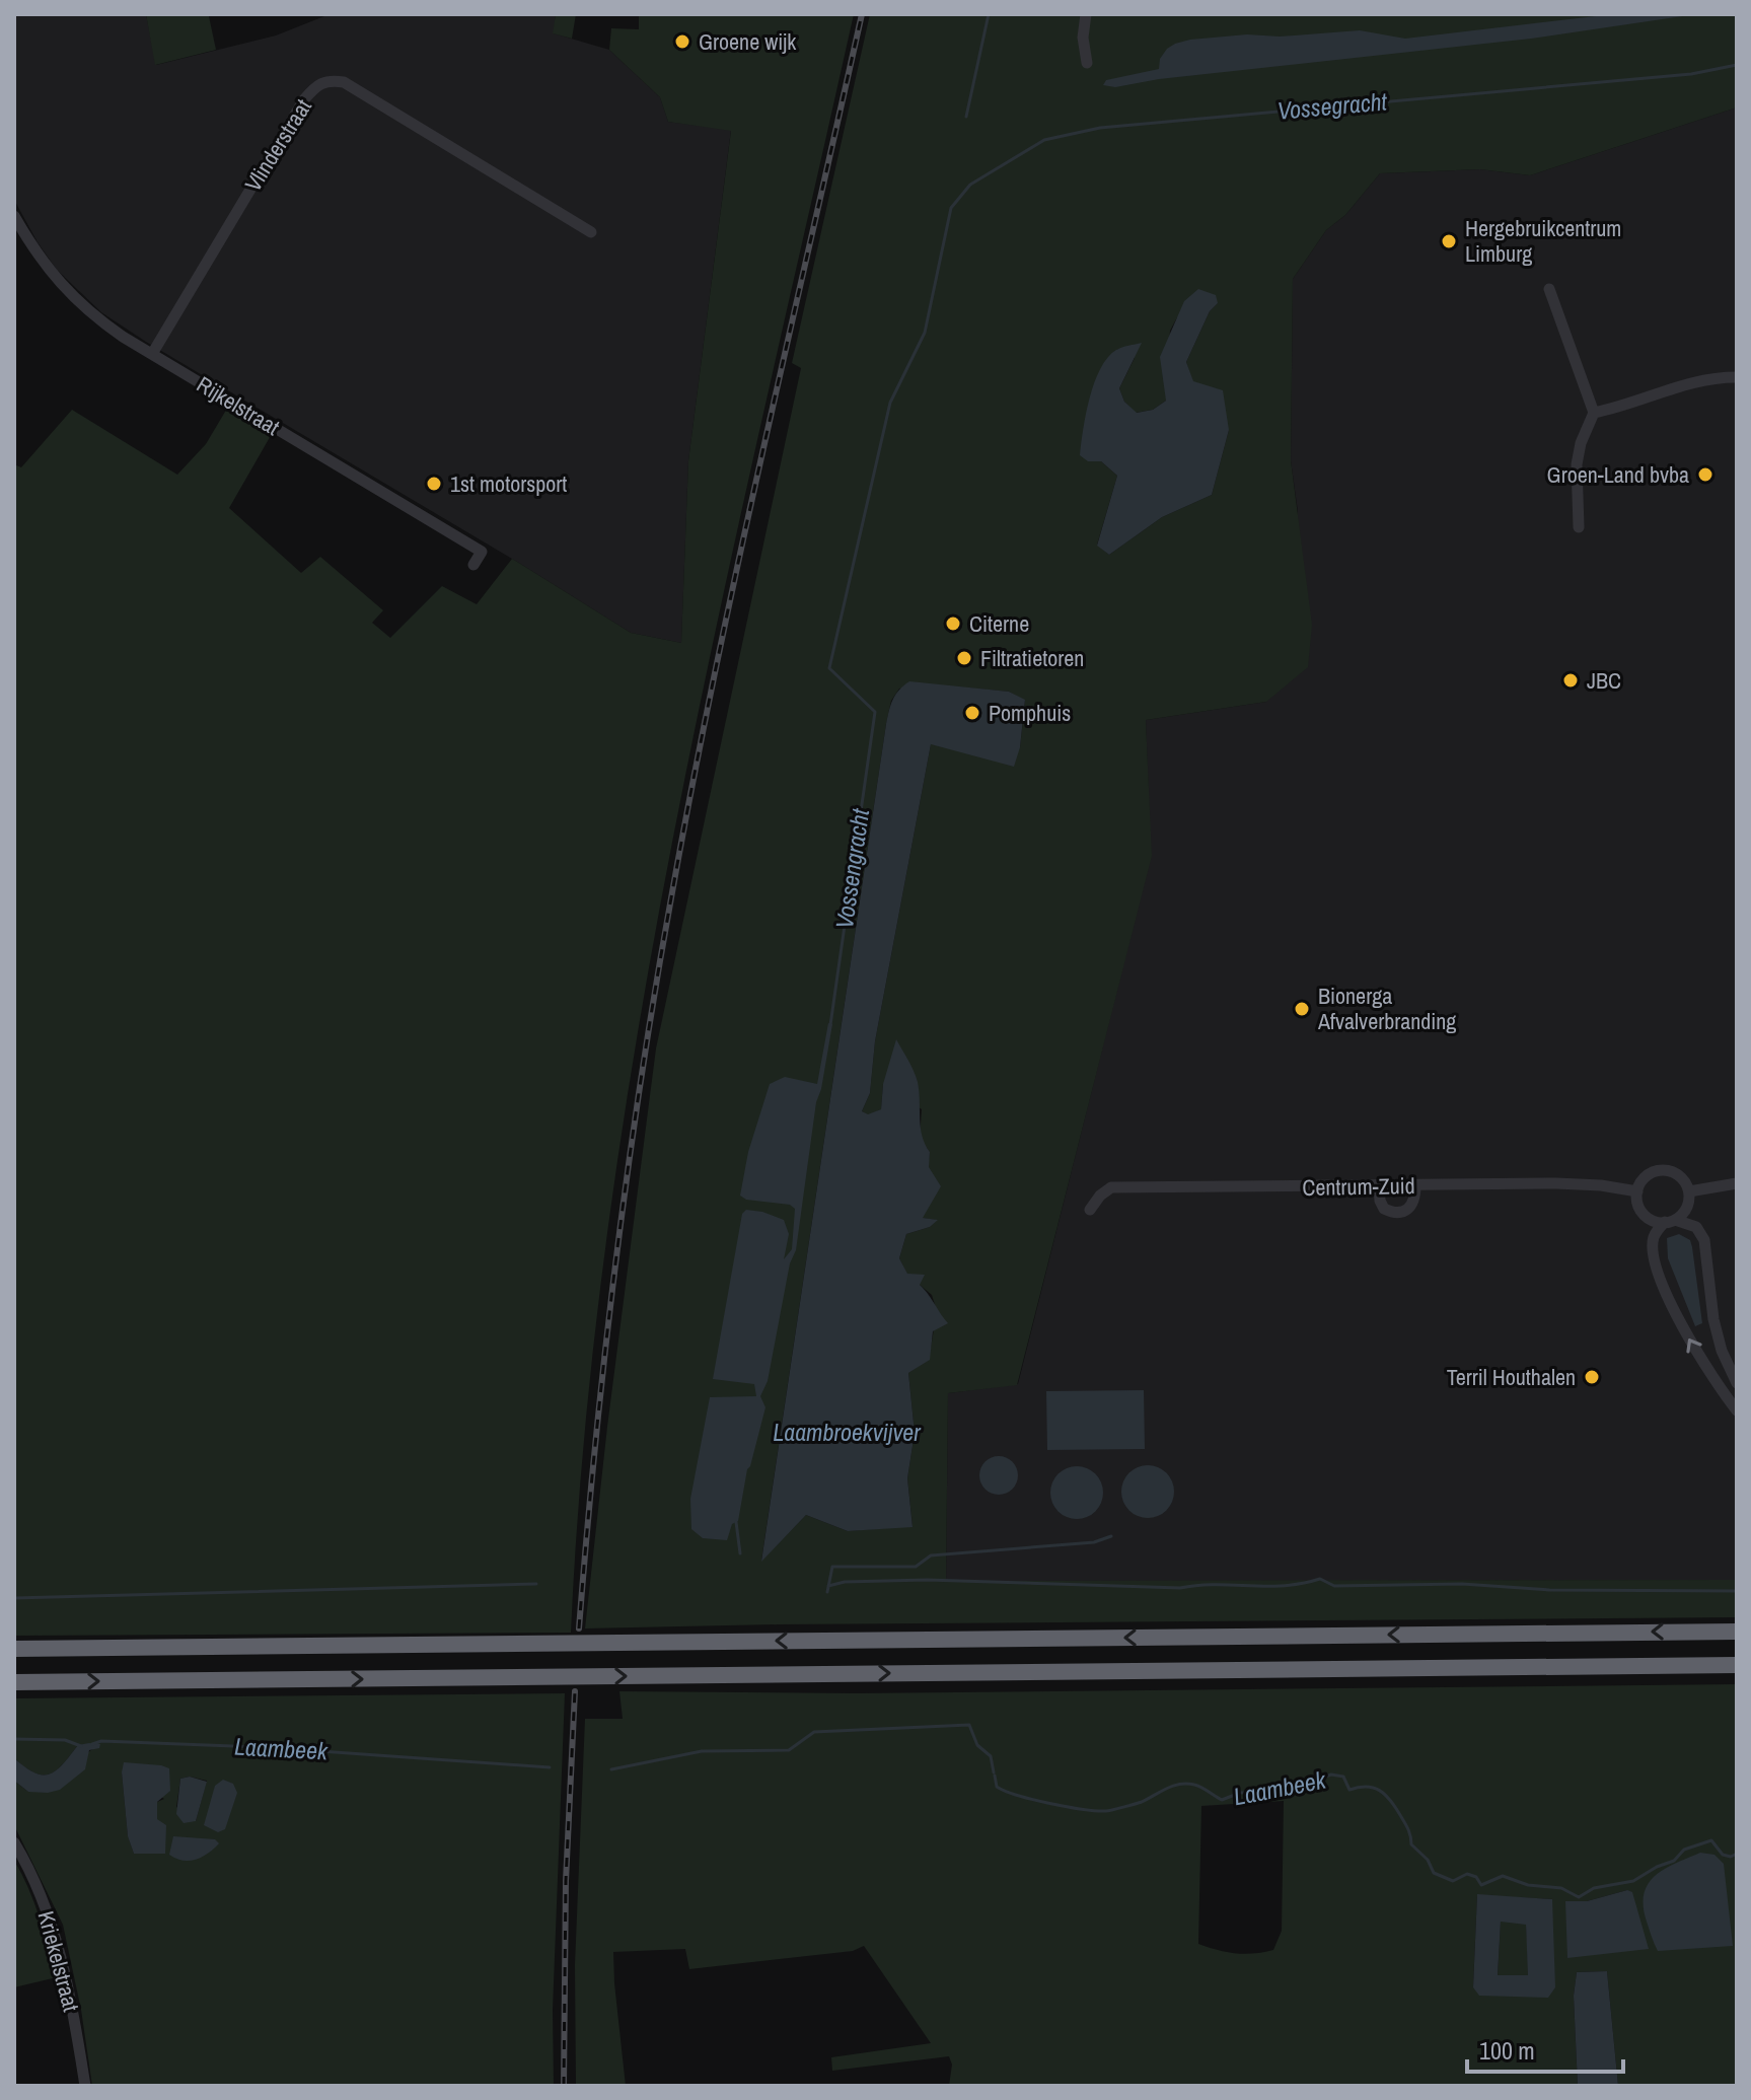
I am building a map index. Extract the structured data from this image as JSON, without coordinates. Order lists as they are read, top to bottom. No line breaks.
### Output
{"streets":{"street":["Vlinderstraat","Rijkelstraat","Centrum-Zuid","Kriekelstraat"]},"crossings":[["Vlinderstraat","Rijkelstraat"]],"water":["Vossegracht","Vossengracht","Laambroekvijver","Laambeek"],"places":["Groene wijk","Hergebruikcentrum Limburg","Groen-Land bvba","1st motorsport","Citerne","Filtratietoren","JBC","Pomphuis","Bionerga Afvalverbranding","Terril Houthalen"],"scale_bar":"100 m"}
